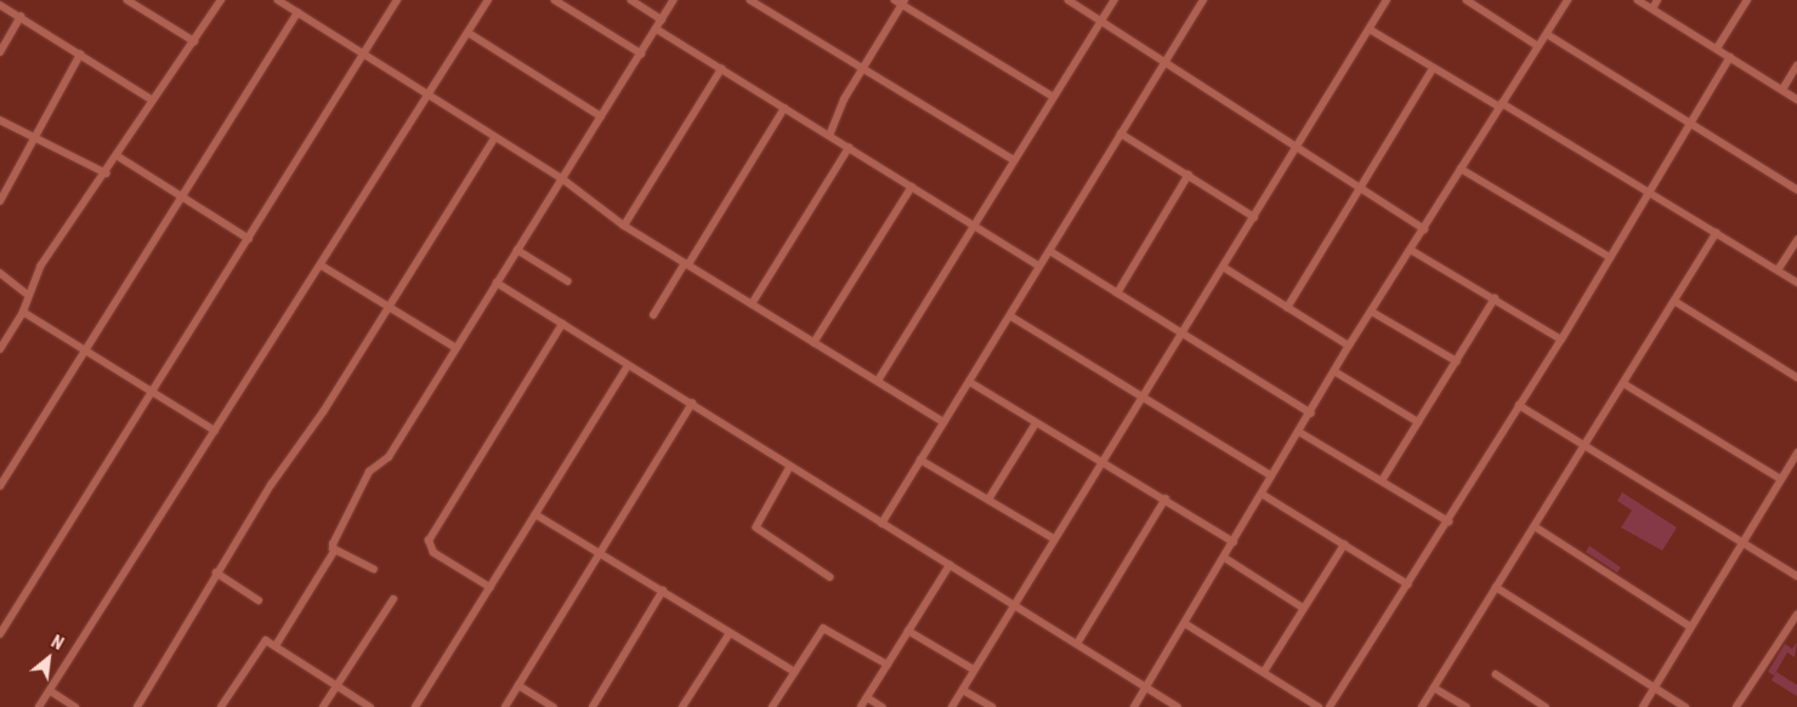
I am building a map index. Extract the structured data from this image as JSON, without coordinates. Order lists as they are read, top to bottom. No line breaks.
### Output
{"north":"top right"}
